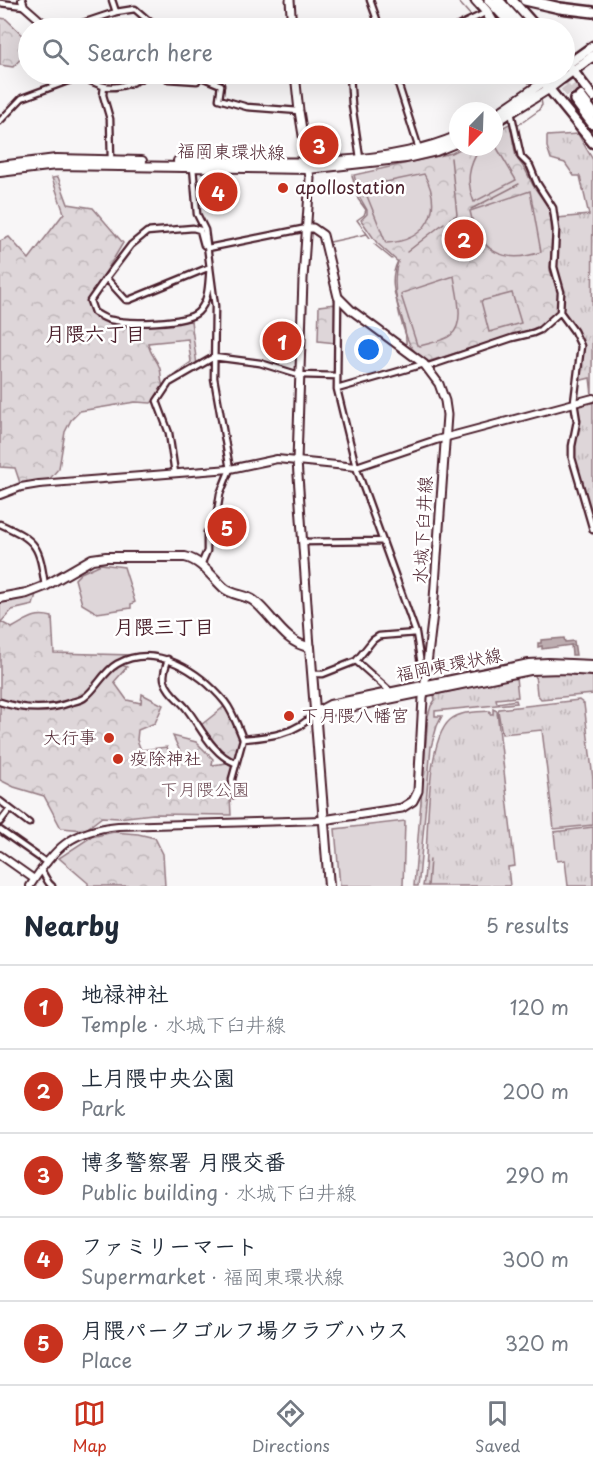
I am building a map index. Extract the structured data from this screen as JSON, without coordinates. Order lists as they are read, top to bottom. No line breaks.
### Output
{"streets":{"main road":["福岡東環状線","水城下臼井線"]},"crossings":[["福岡東環状線","水城下臼井線"]],"districts":["月隈六丁目","月隈三丁目"],"parks":["下月隈公園"],"places":["apollostation","下月隈八幡宮","大行事","疫除神社"],"north":"bottom left","page":{"search":"Search here","pins":["3","4","2","1","5"],"heading":["Nearby","5 results"],"list":[{"mark":"1","name":"地禄神社","note":"Temple · 水城下臼井線","value":"120 m"},{"mark":"2","name":"上月隈中央公園","note":"Park","value":"200 m"},{"mark":"3","name":"博多警察署 月隈交番","note":"Public building · 水城下臼井線","value":"290 m"},{"mark":"4","name":"ファミリーマート","note":"Supermarket · 福岡東環状線","value":"300 m"},{"mark":"5","name":"月隈パークゴルフ場クラブハウス","note":"Place","value":"320 m"}],"nav":["Map","Directions","Saved"]}}
